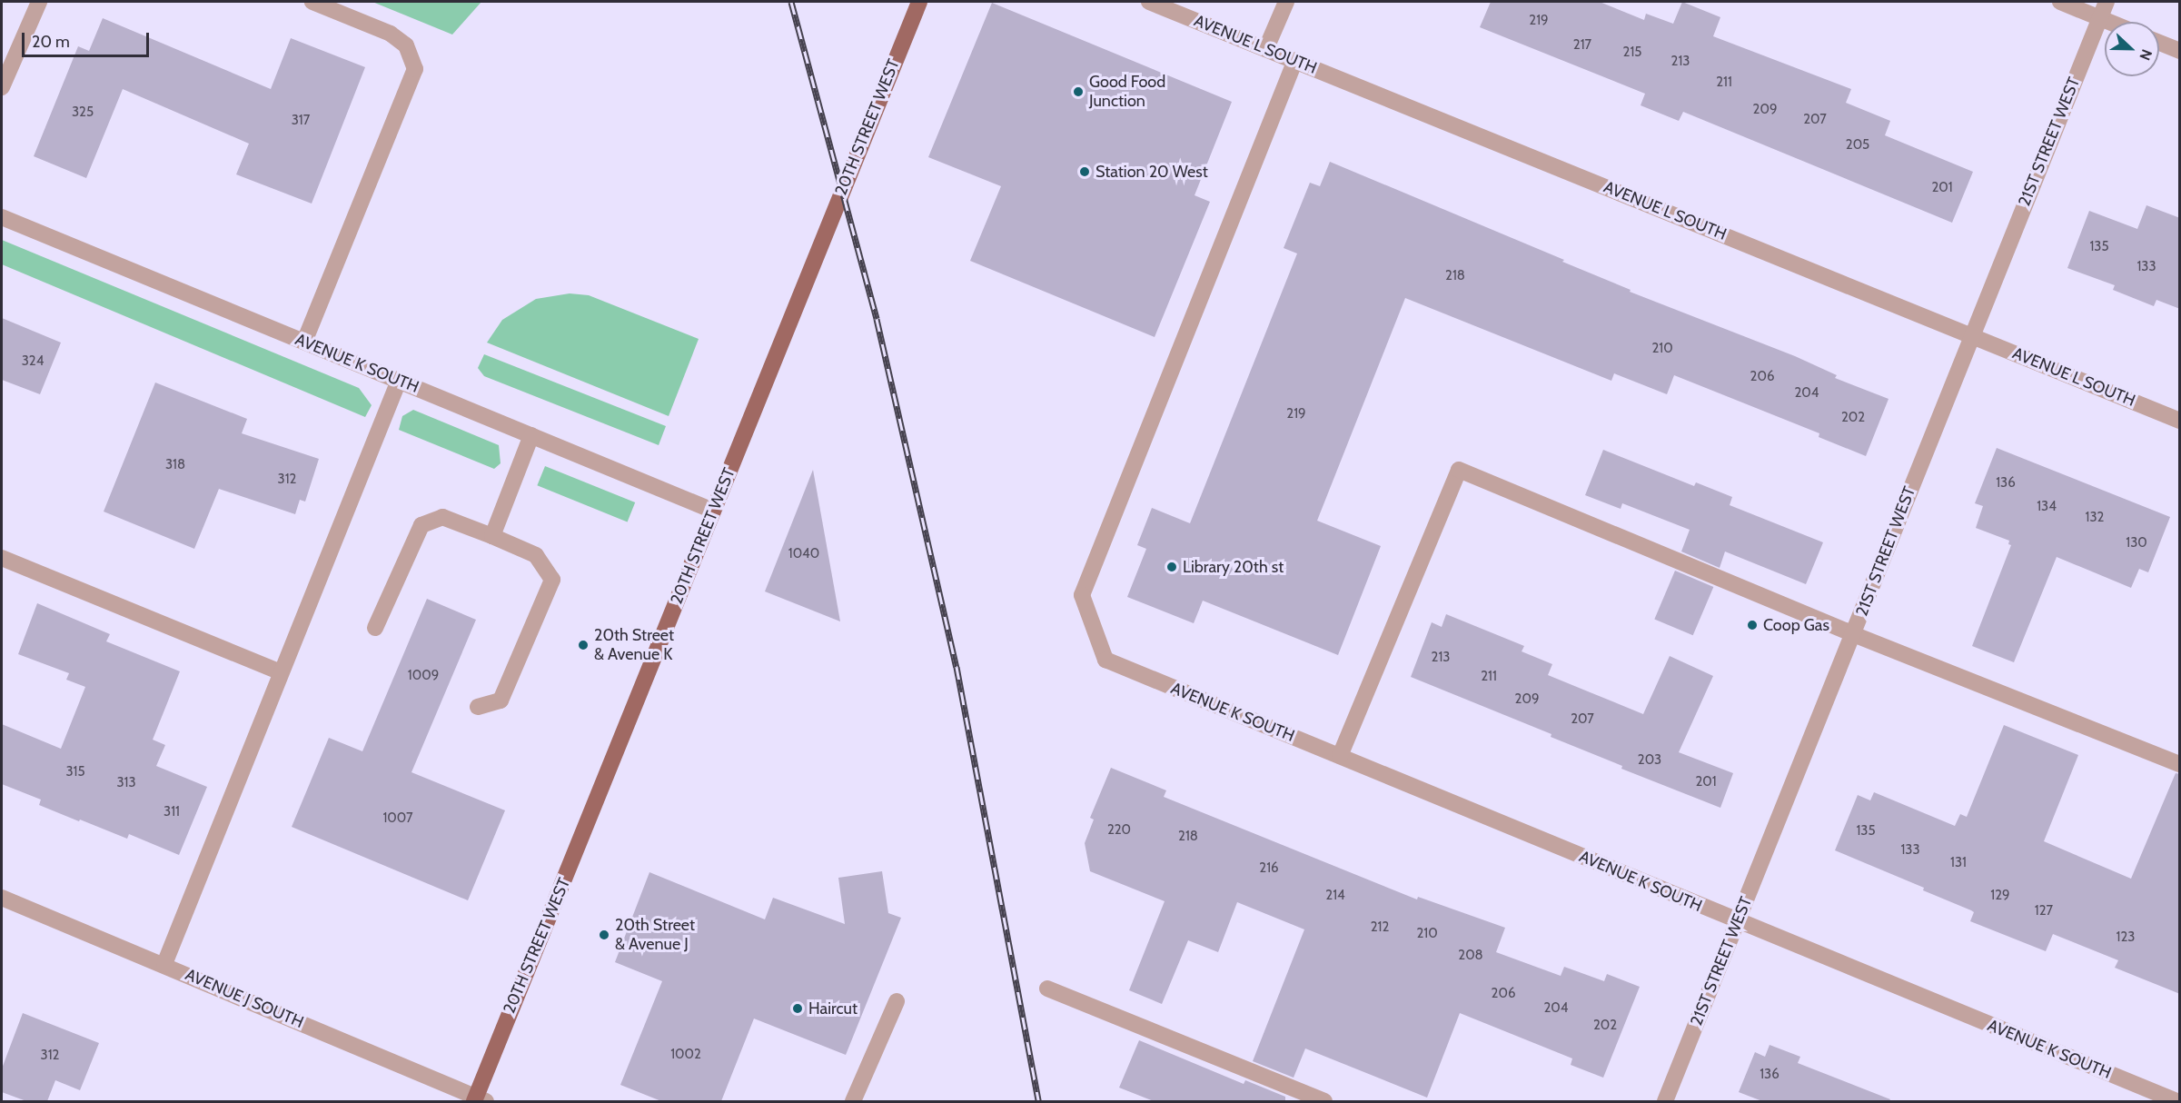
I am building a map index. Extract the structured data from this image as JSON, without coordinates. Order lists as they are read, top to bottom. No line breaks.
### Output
{"streets":{"main road":["20TH STREET WEST"],"street":["AVENUE L SOUTH","21ST STREET WEST","AVENUE K SOUTH","AVENUE J SOUTH"]},"crossings":[["AVENUE L SOUTH","21ST STREET WEST"],["AVENUE L SOUTH","AVENUE K SOUTH"],["20TH STREET WEST","AVENUE K SOUTH"],["20TH STREET WEST","AVENUE J SOUTH"],["21ST STREET WEST","AVENUE K SOUTH"]],"places":["Good Food Junction","Station 20 West","Library 20th st","Coop Gas","20th Street & Avenue K","20th Street & Avenue J","Haircut"],"house_numbers":["219","217","215","213","211","209","325","207","317","205","201","135","133","218","210","324","206","204","219","202","318","312","136","134","132","130","1040","213","1009","211","209","207","203","315","201","313","311","1007","220","135","218","133","131","216","214","129","127","212","210","123","208","206","204","202","1002","312","136"],"scale_bar":"20 m","north":"right"}
